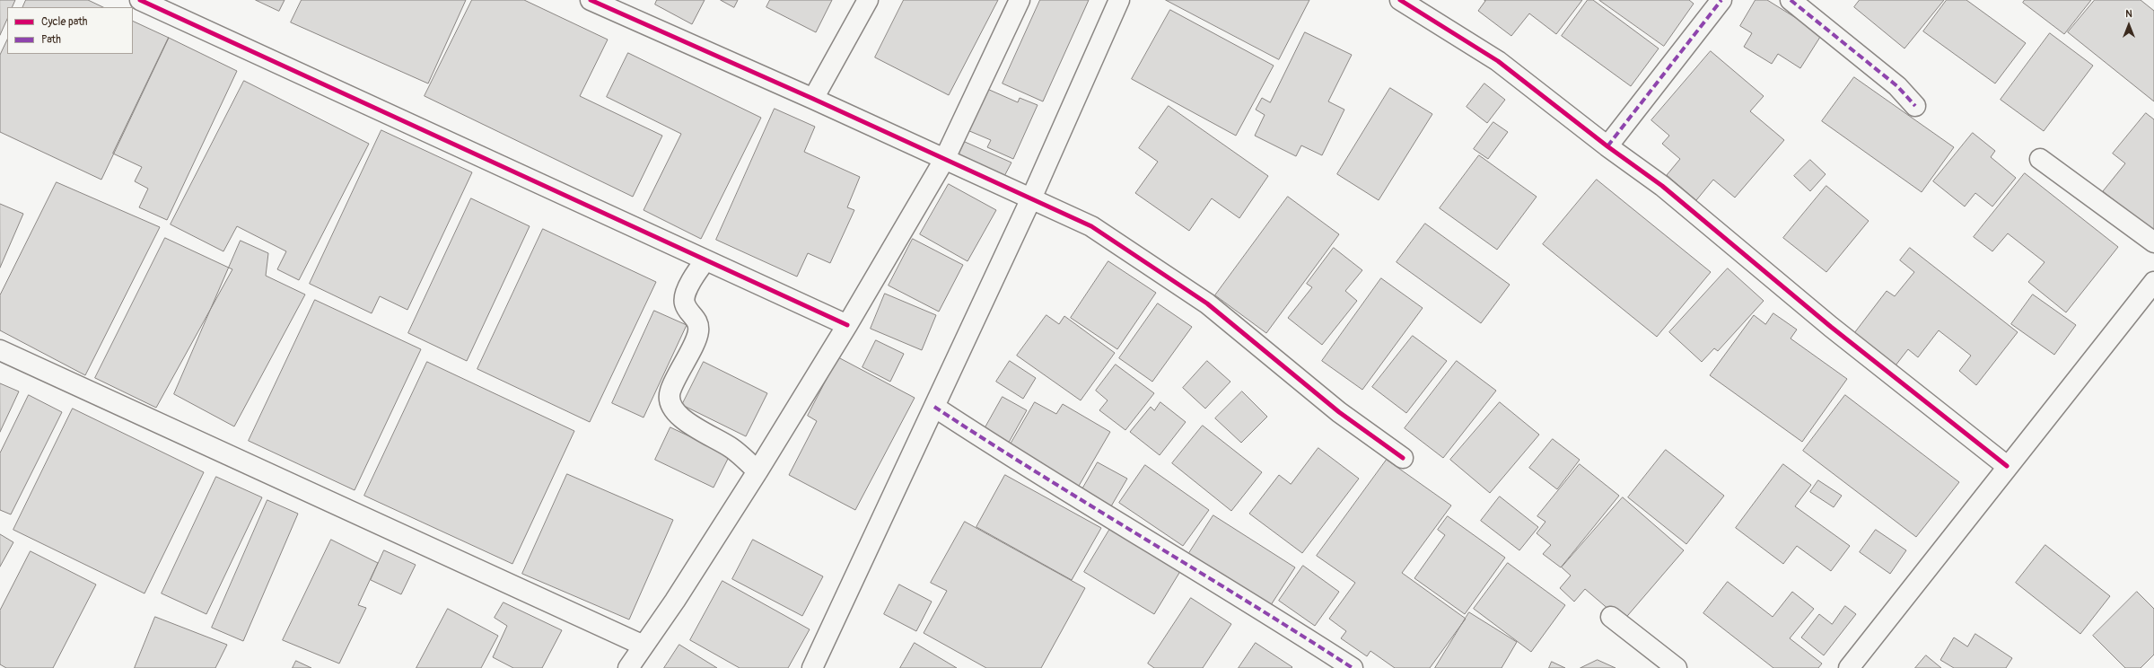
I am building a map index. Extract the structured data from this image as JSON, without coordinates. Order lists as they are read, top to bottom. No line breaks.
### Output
{"legend":["Cycle path","Path"],"north":"top"}
